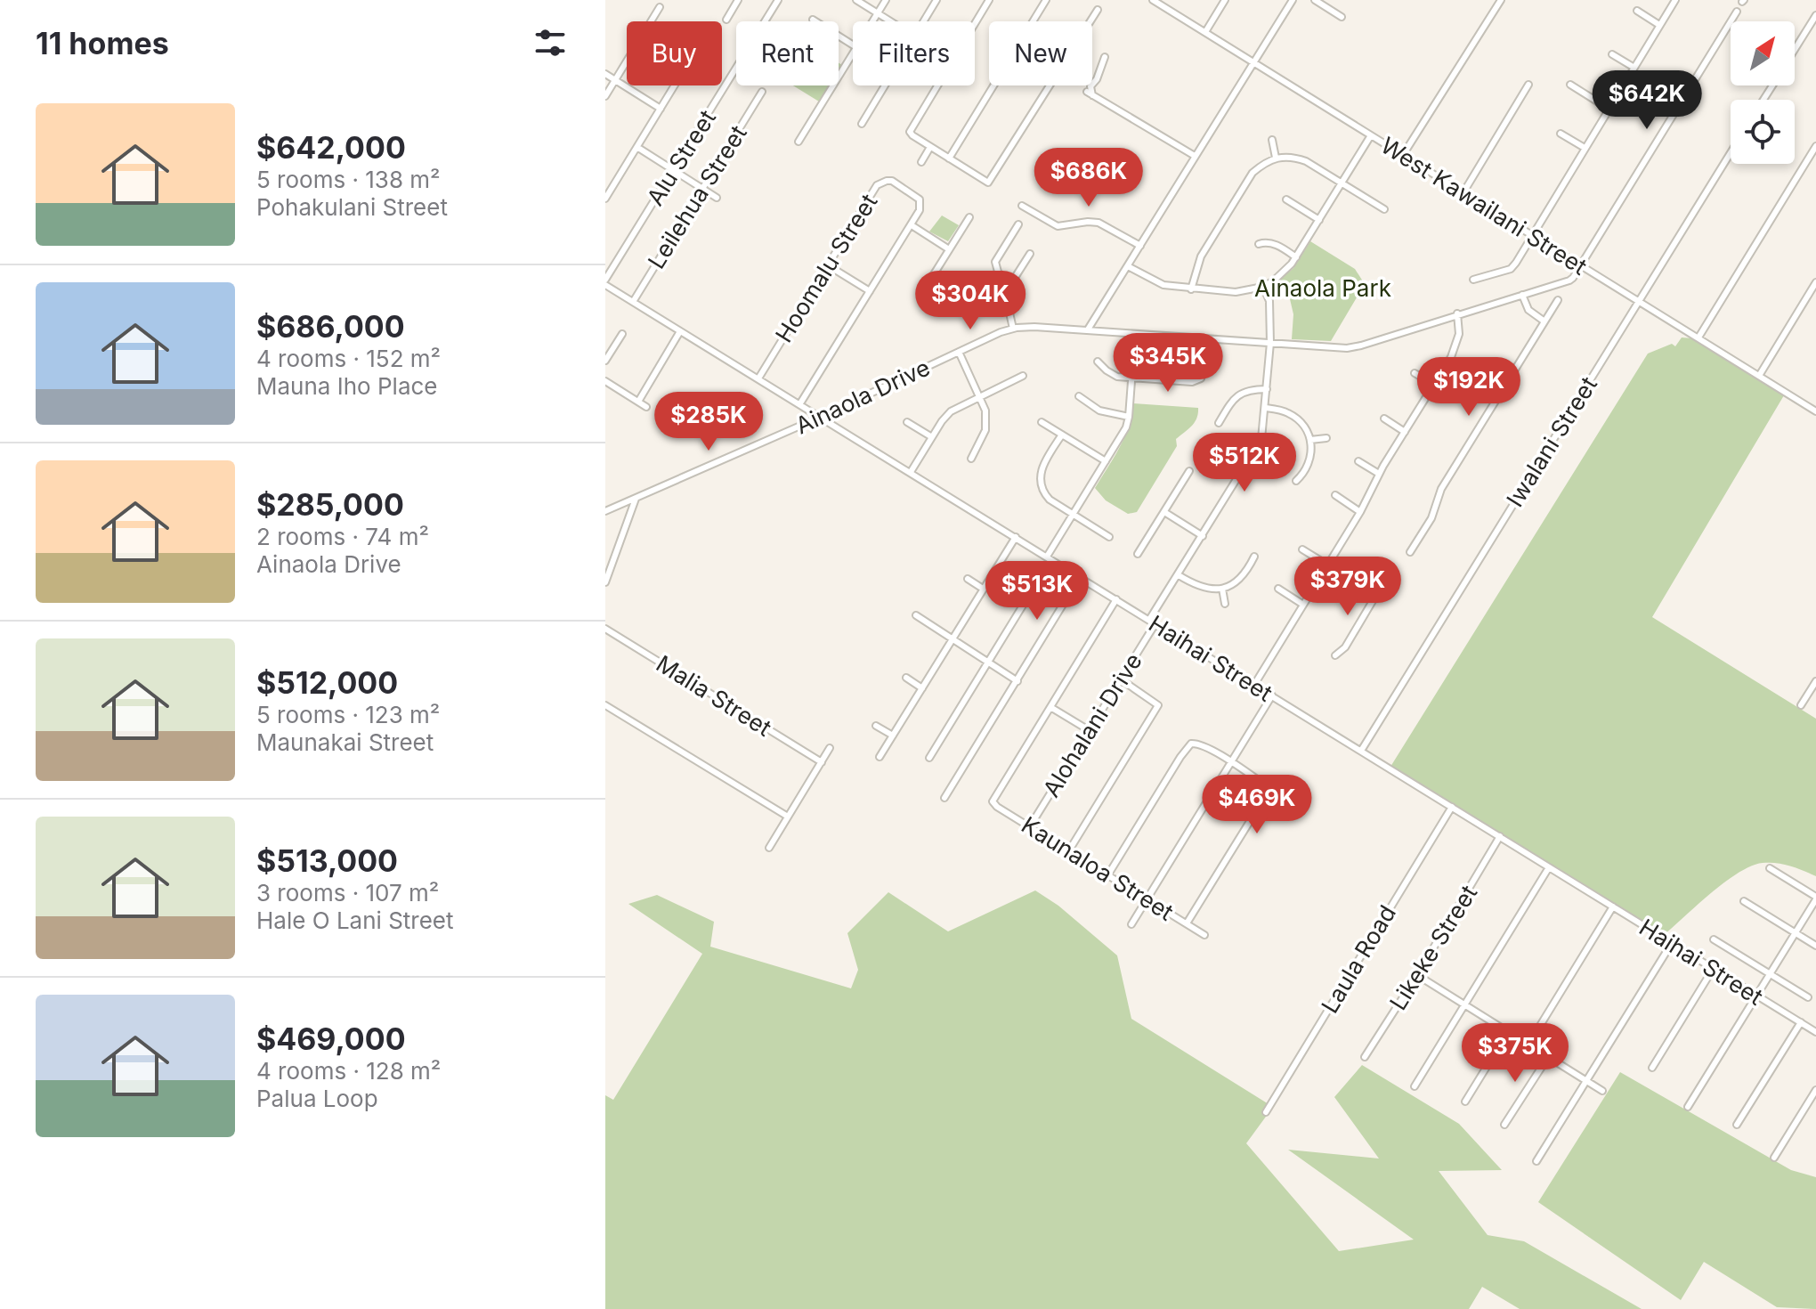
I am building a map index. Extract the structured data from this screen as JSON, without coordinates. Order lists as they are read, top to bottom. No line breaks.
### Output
{"streets":{"street":["Alu Street","Leilehua Street","West Kawailani Street","Hoomalu Street","Ainaola Drive","Iwalani Street","Haihai Street","Malia Street","Alohalani Drive","Kaunaloa Street","Likeke Street","Laula Road"]},"crossings":[["Leilehua Street","Haihai Street"],["West Kawailani Street","Ainaola Drive"],["West Kawailani Street","Iwalani Street"],["Hoomalu Street","Haihai Street"],["Ainaola Drive","Haihai Street"],["Ainaola Drive","Alohalani Drive"],["Iwalani Street","Haihai Street"],["Haihai Street","Alohalani Drive"],["Haihai Street","Likeke Street"],["Haihai Street","Laula Road"],["Alohalani Drive","Kaunaloa Street"]],"parks":["Ainaola Park"],"north":"top right","page":{"heading":"11 homes","chip":["Buy","Rent","Filters","New"],"price":["$642K","$686K","$304K","$345K","$192K","$285K","$512K","$379K","$513K","$469K","$375K"],"list":[{"name":"$642,000","note":"5 rooms · 138 m² · Pohakulani Street"},{"name":"$686,000","note":"4 rooms · 152 m² · Mauna Iho Place"},{"name":"$285,000","note":"2 rooms · 74 m² · Ainaola Drive"},{"name":"$512,000","note":"5 rooms · 123 m² · Maunakai Street"},{"name":"$513,000","note":"3 rooms · 107 m² · Hale O Lani Street"},{"name":"$469,000","note":"4 rooms · 128 m² · Palua Loop"}]}}
